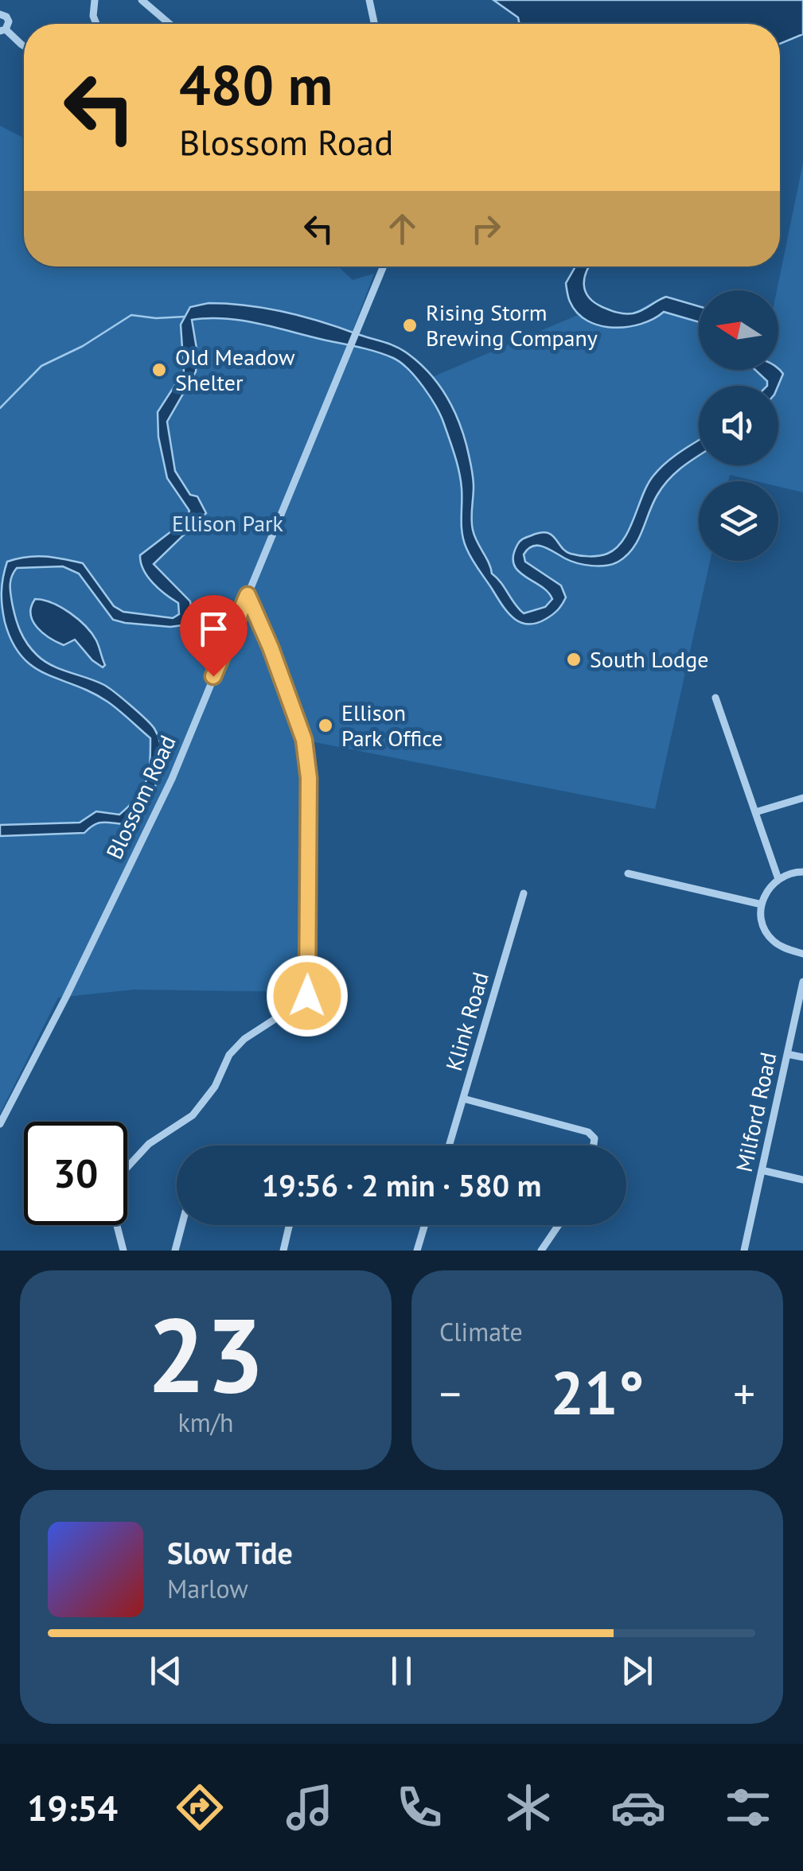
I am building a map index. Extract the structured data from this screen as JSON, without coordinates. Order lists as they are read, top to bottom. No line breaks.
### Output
{"streets":{"street":["Blossom Road","Klink Road","Milford Road"]},"parks":["Ellison Park"],"places":["Rising Storm Brewing Company","Old Meadow Shelter","South Lodge","Ellison Park Office"],"north":"left","page":{"turn":["480 m","Blossom Road"],"limit":"30","trip":"19:56 · 2 min · 580 m","tile":[["23","km/h"],"Climate"],"heat":["−","21°","+"],"song":["Slow Tide","Marlow"],"tabs":"19:54"}}
